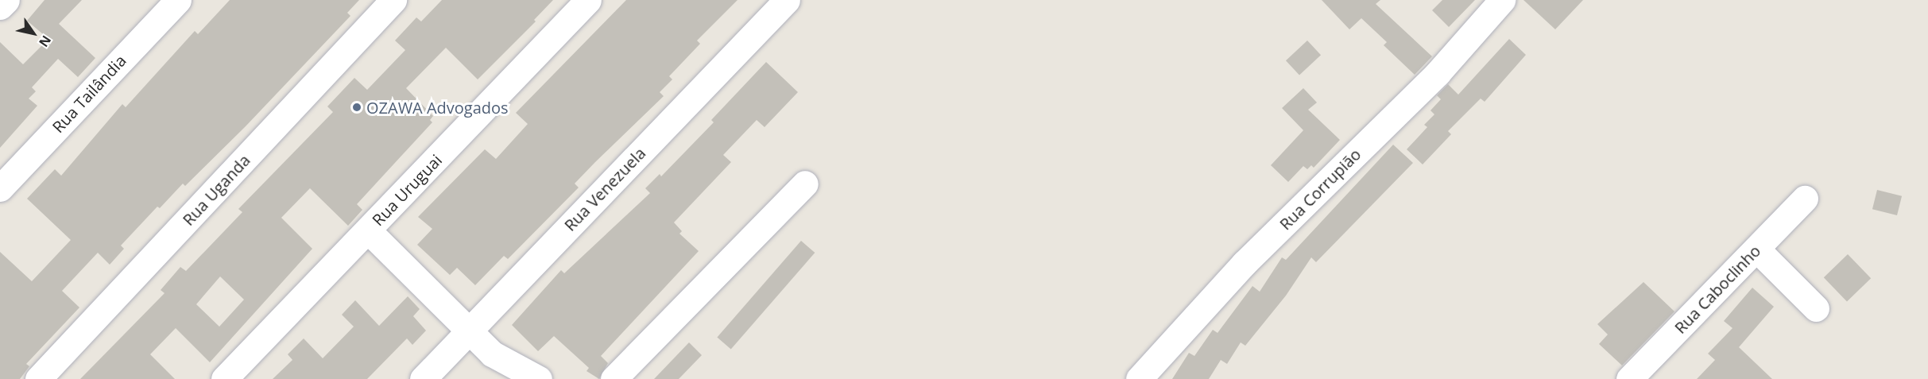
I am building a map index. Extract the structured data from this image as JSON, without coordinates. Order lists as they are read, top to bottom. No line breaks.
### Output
{"streets":{"street":["Rua Tailândia","Rua Venezuela","Rua Corrupião","Rua Uganda","Rua Uruguai","Rua Caboclinho"]},"places":["OZAWA Advogados"],"north":"bottom right"}
